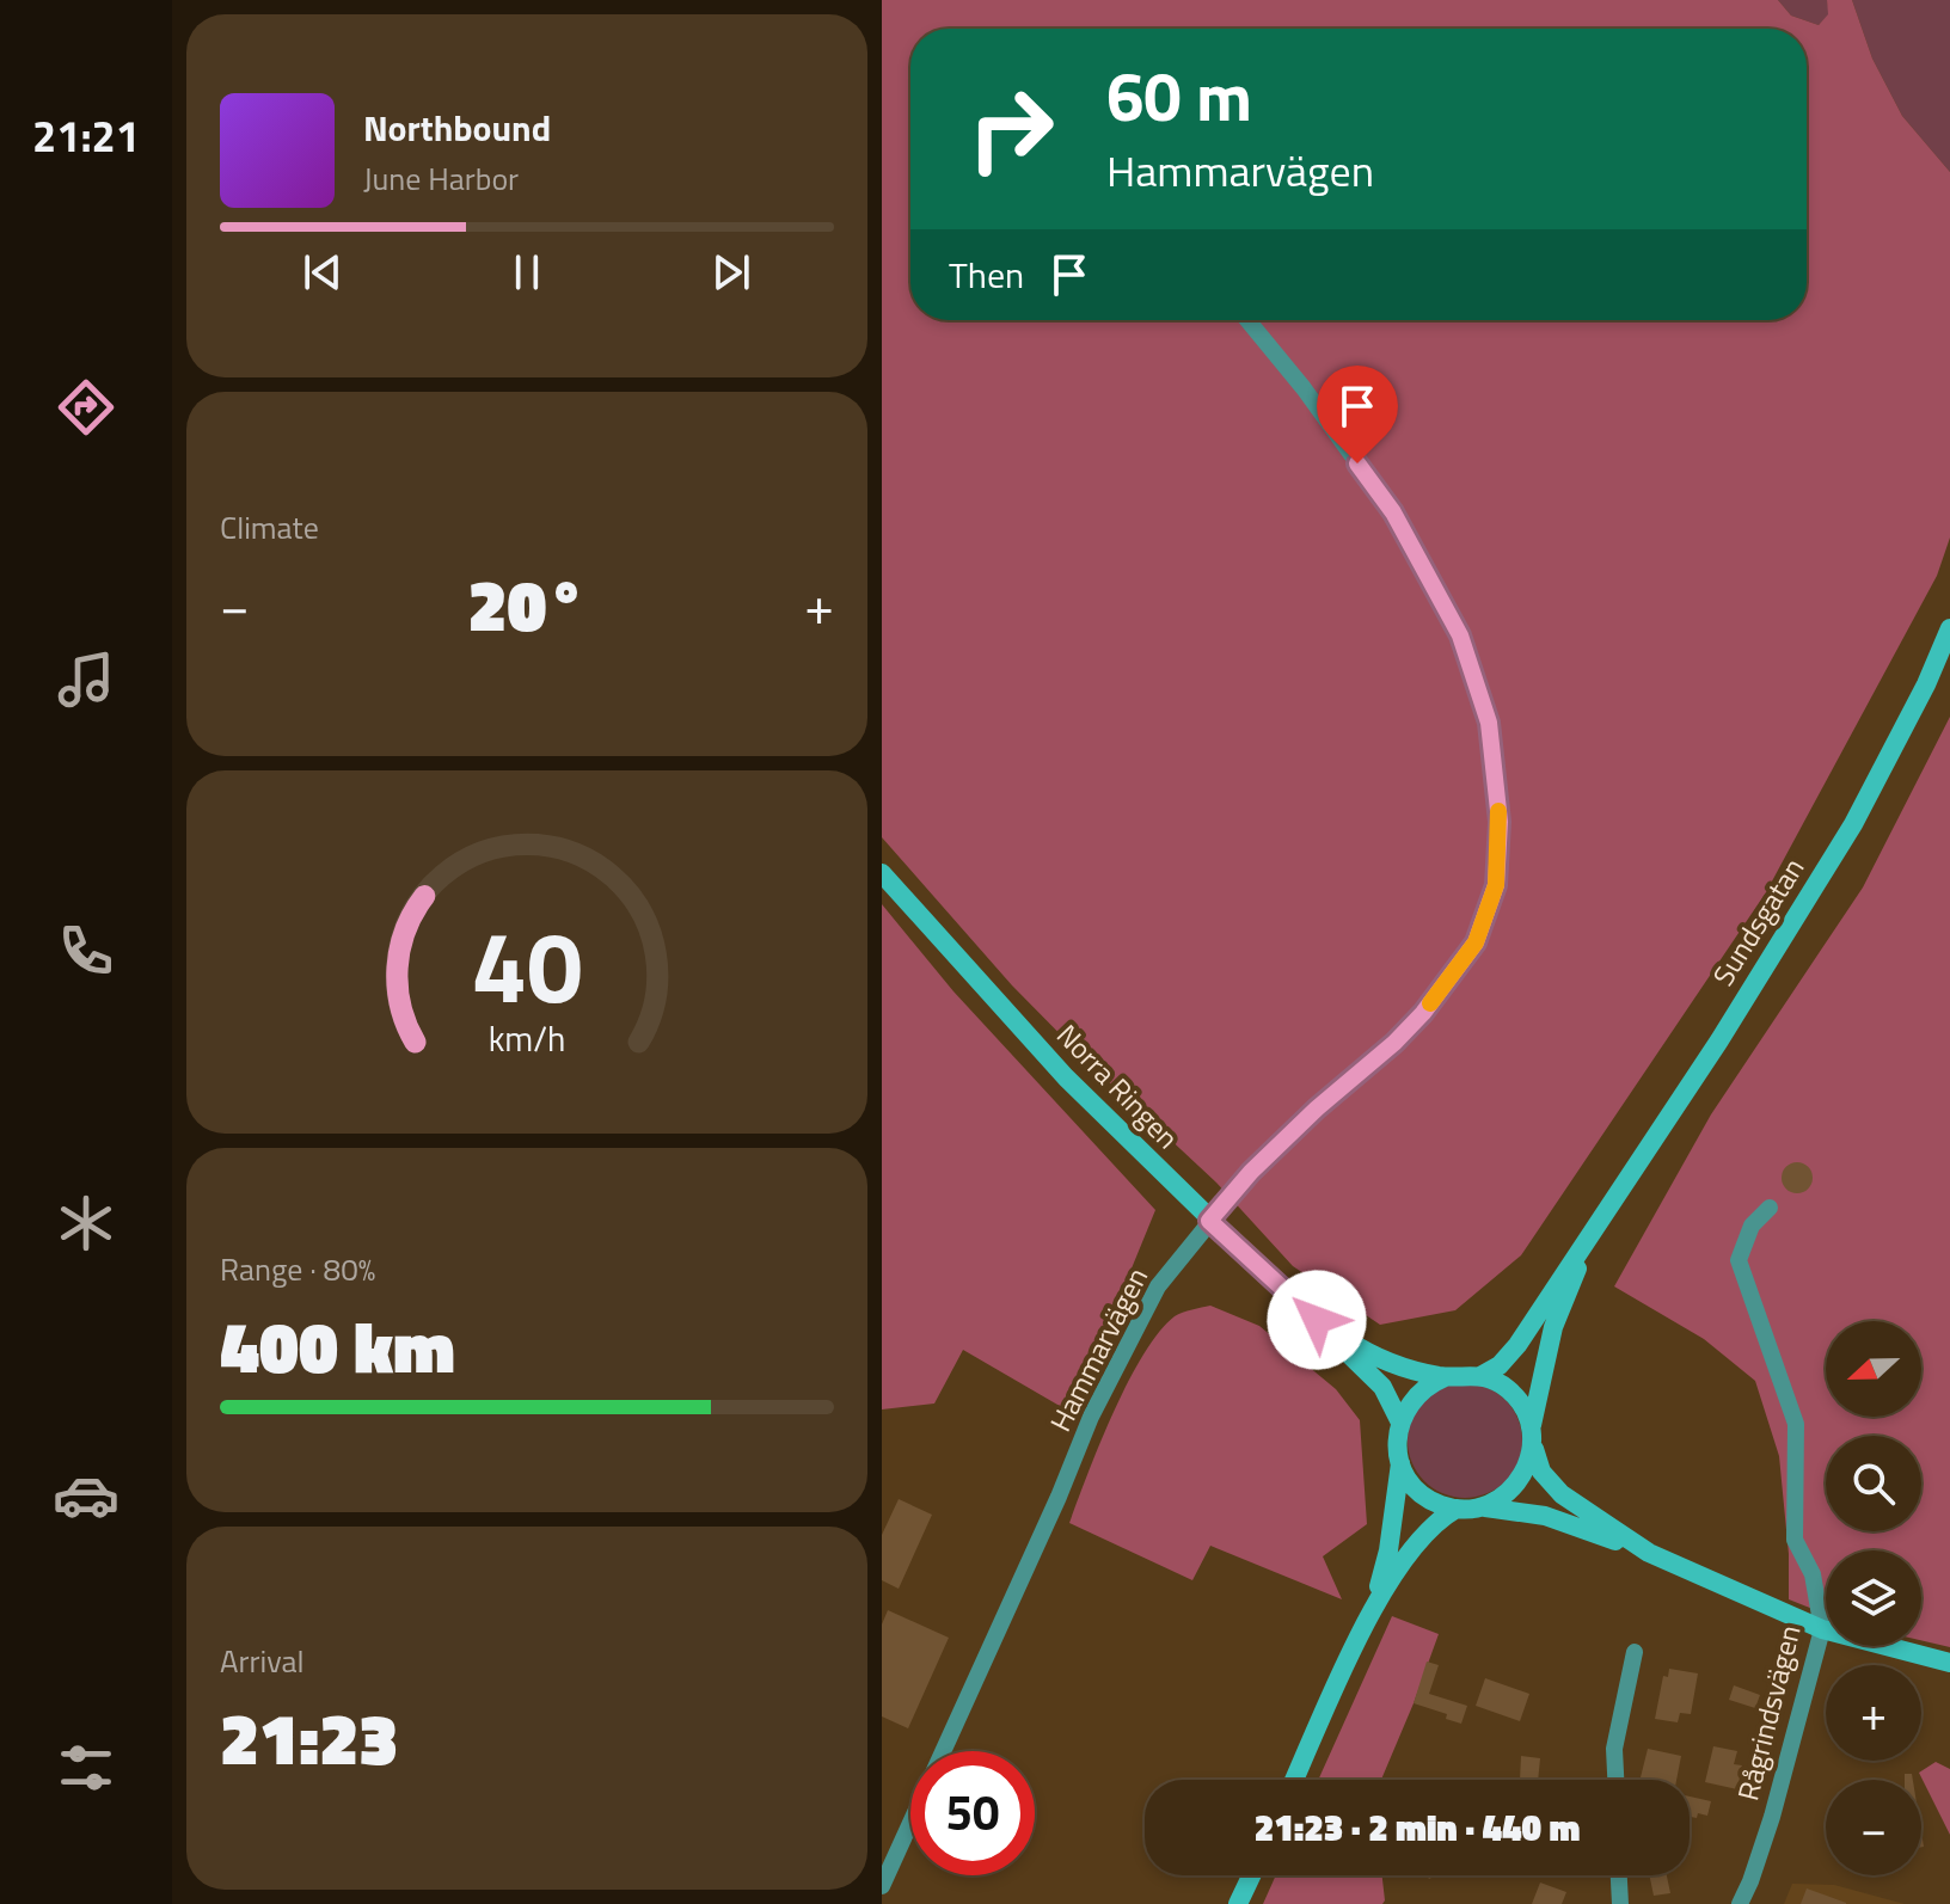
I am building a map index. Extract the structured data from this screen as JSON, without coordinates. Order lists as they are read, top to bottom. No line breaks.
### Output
{"streets":{"main road":["Sundsgatan","Norra Ringen"],"street":["Hammarvägen","Rågrindsvägen"]},"crossings":[["Sundsgatan","Norra Ringen"],["Norra Ringen","Hammarvägen"]],"north":"left","page":{"tabs":"21:21","turn":["60 m","Hammarvägen"],"song":["Northbound","June Harbor"],"then":"Then","tile":["Climate",["Range · 80%","400 km"],["Arrival","21:23"]],"heat":["−","20°","+"],"map_buttons":["+","−"],"limit":"50","trip":"21:23 · 2 min · 440 m","gauge":["40","km/h"]}}
